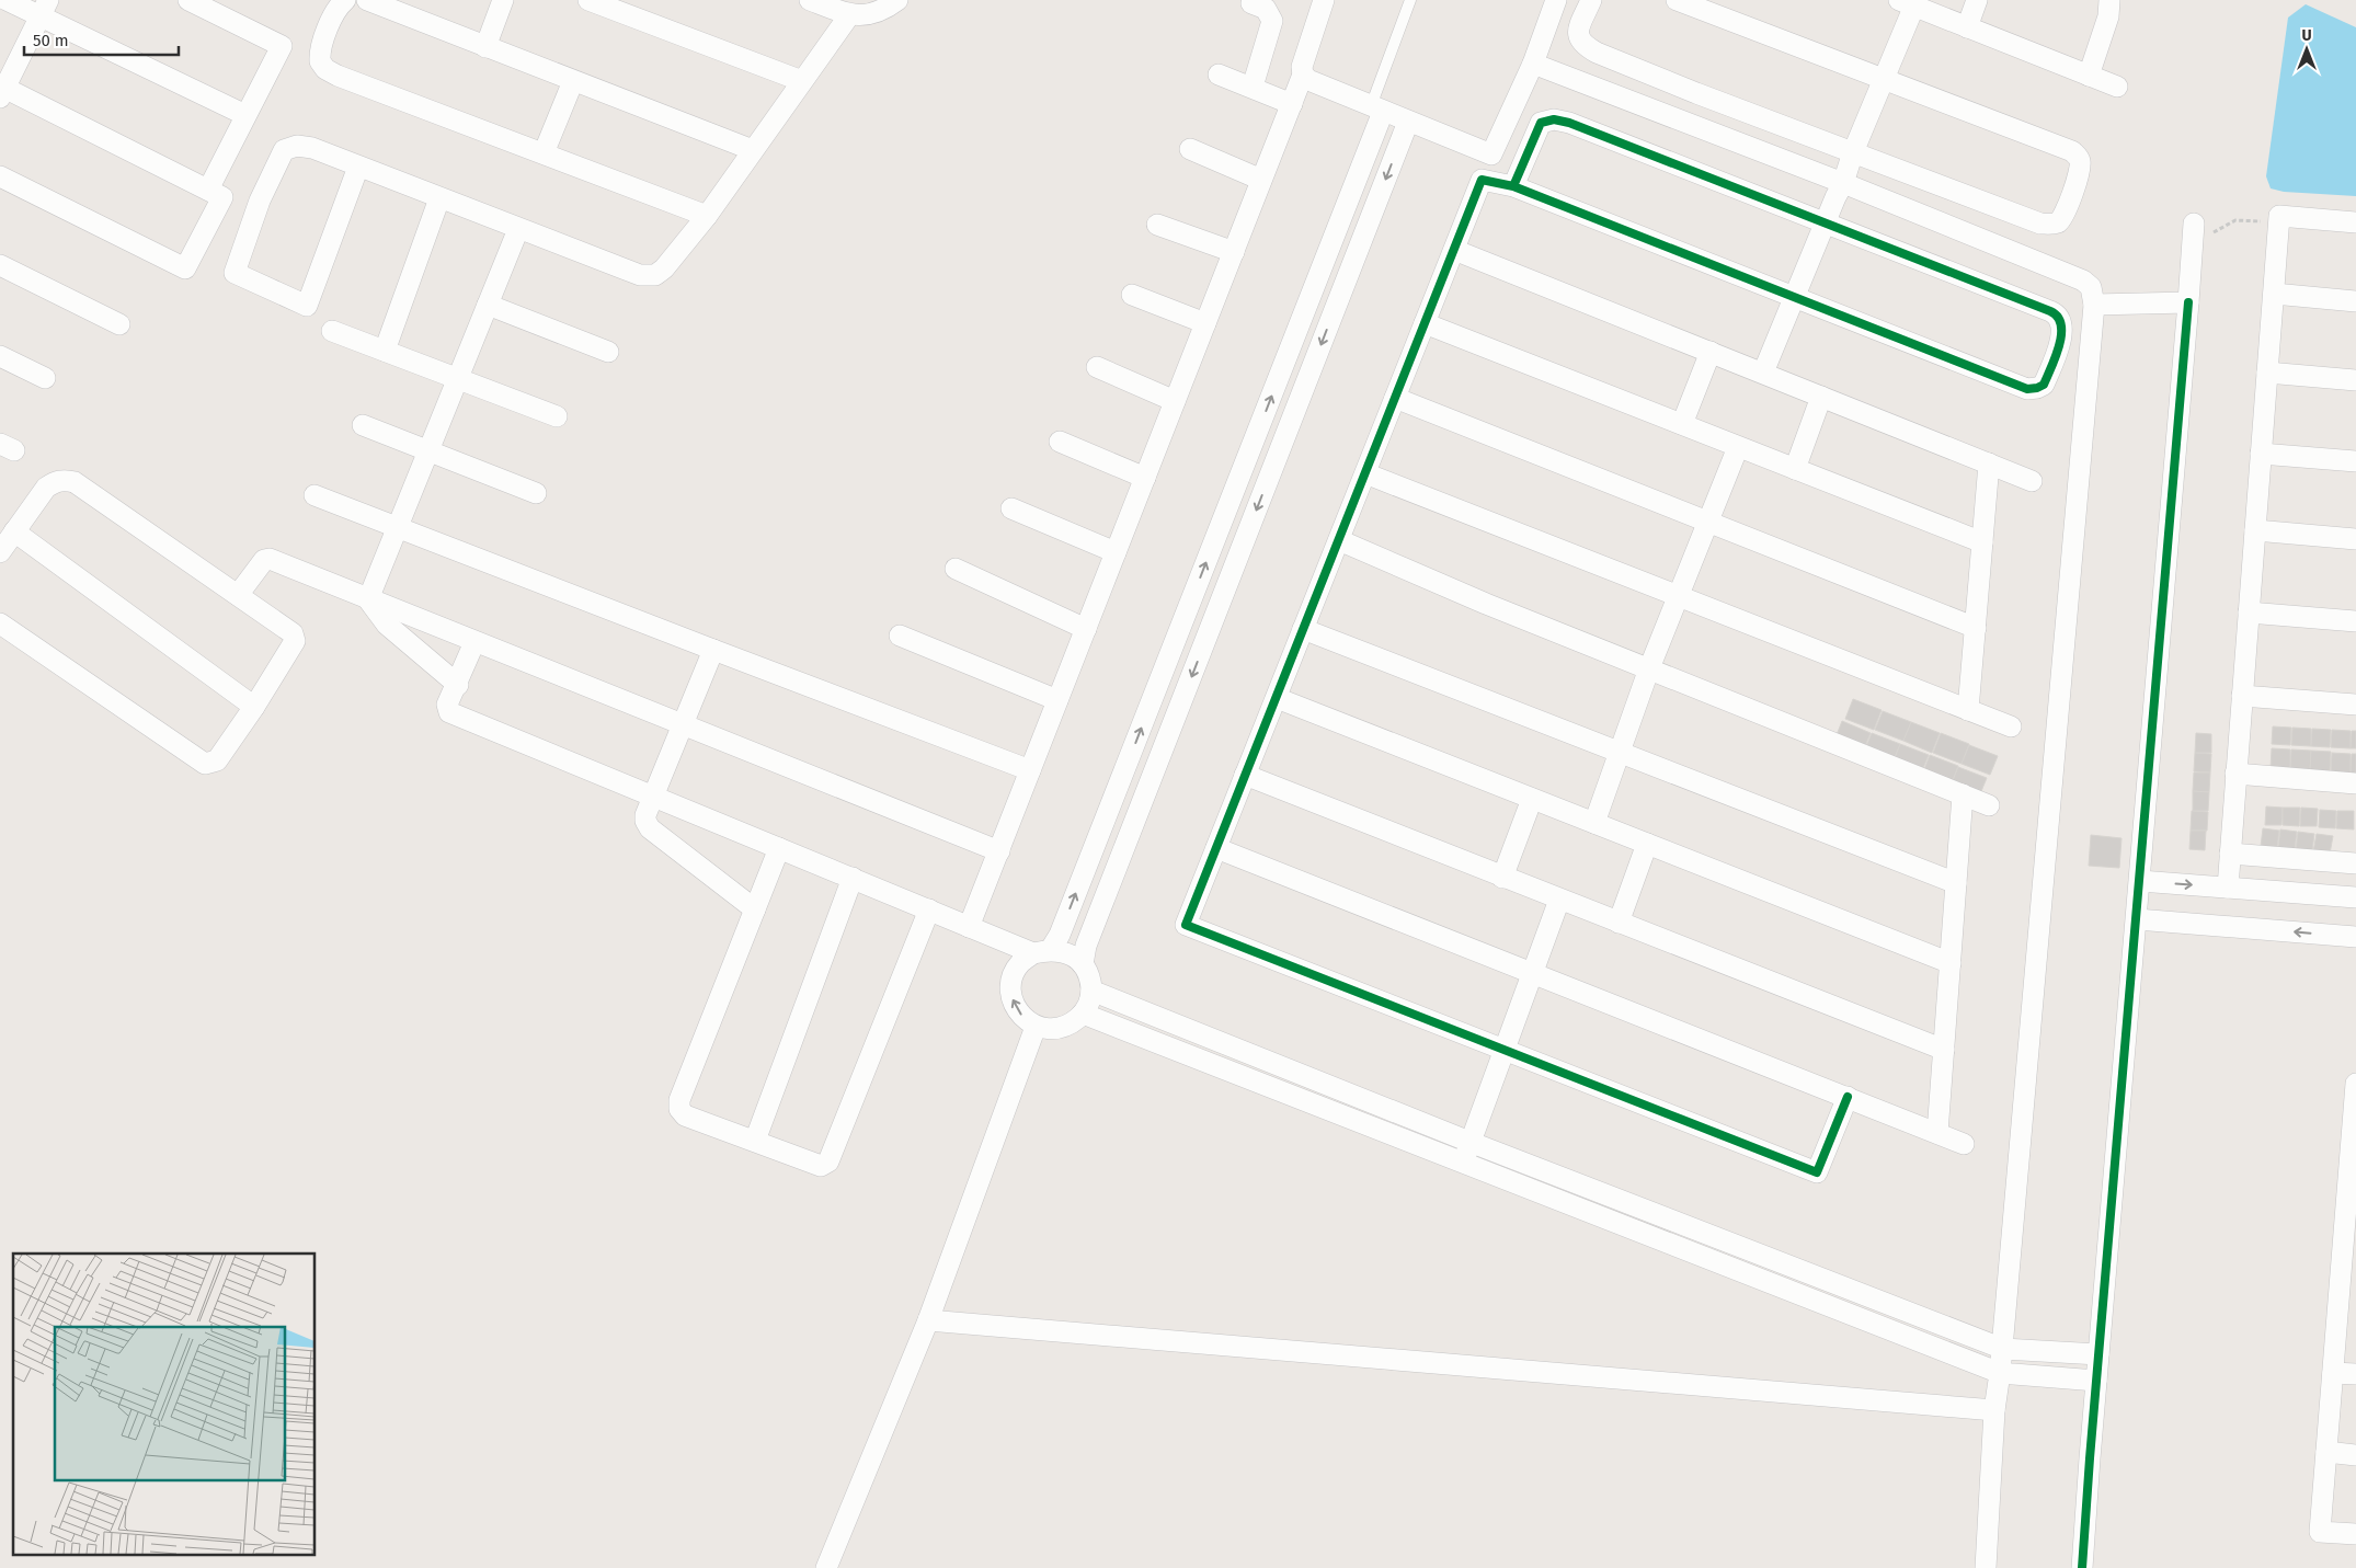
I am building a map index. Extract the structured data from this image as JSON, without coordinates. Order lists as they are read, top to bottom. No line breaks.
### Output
{"scale_bar":"50 m","north":"top"}
